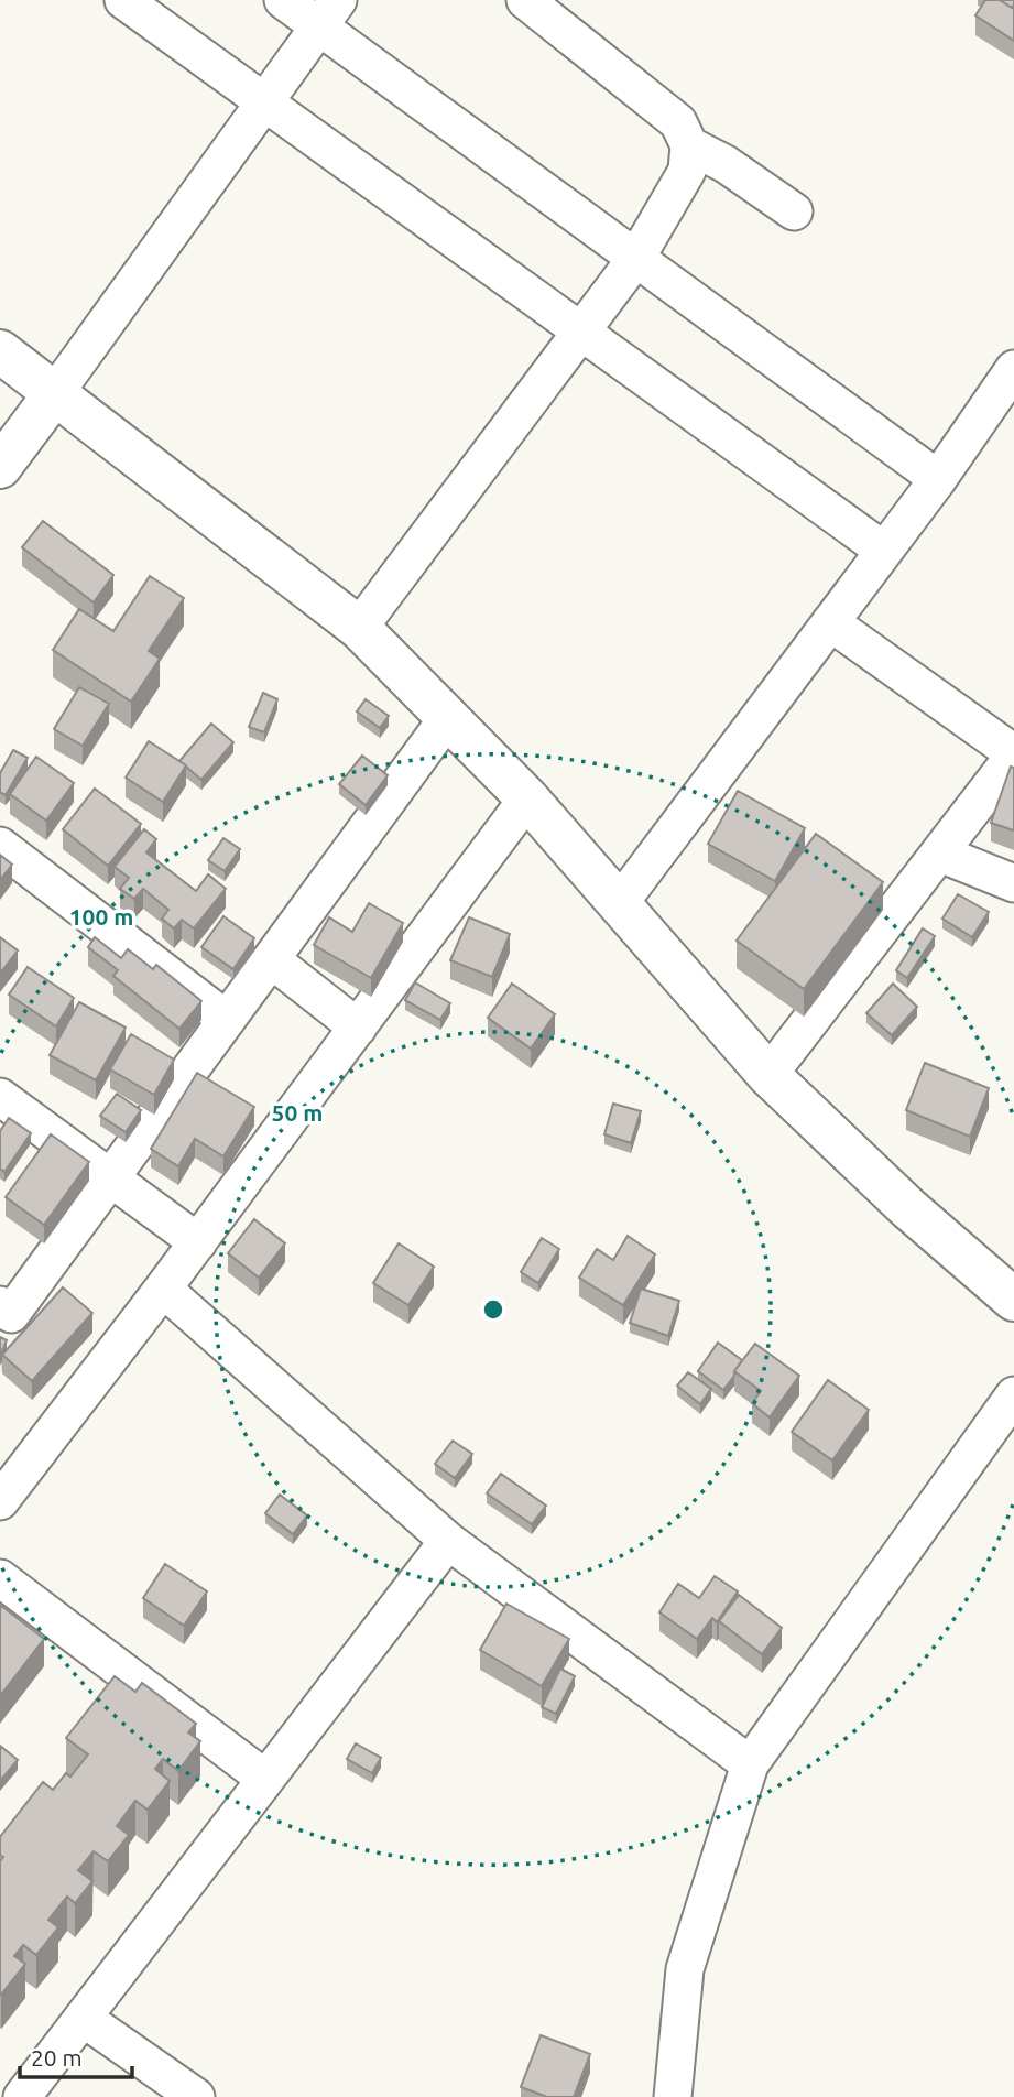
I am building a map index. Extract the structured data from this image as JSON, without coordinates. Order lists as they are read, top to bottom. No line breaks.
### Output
{"scale_bar":"20 m","rings":["100 m","50 m"]}
